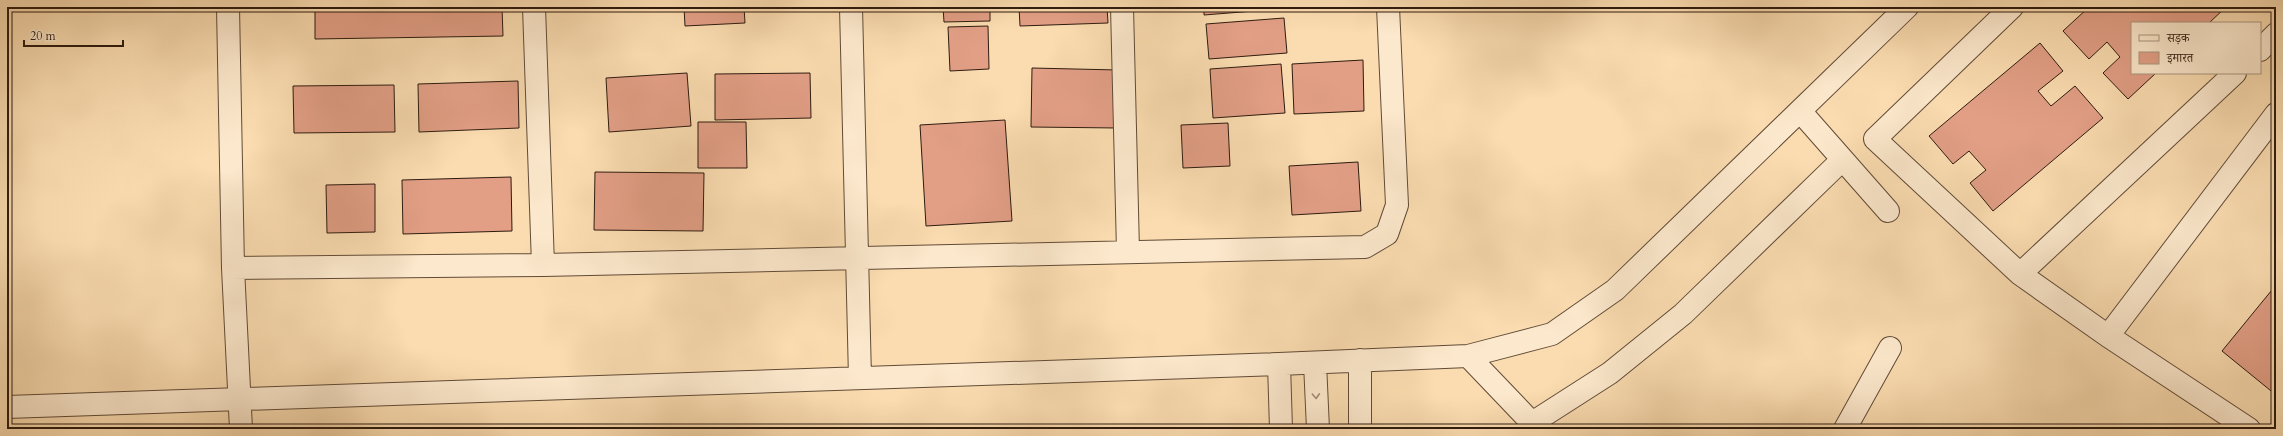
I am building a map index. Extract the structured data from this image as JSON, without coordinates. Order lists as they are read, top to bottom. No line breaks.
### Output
{"legend":["सड़क","इमारत"],"scale_bar":"20 m"}
